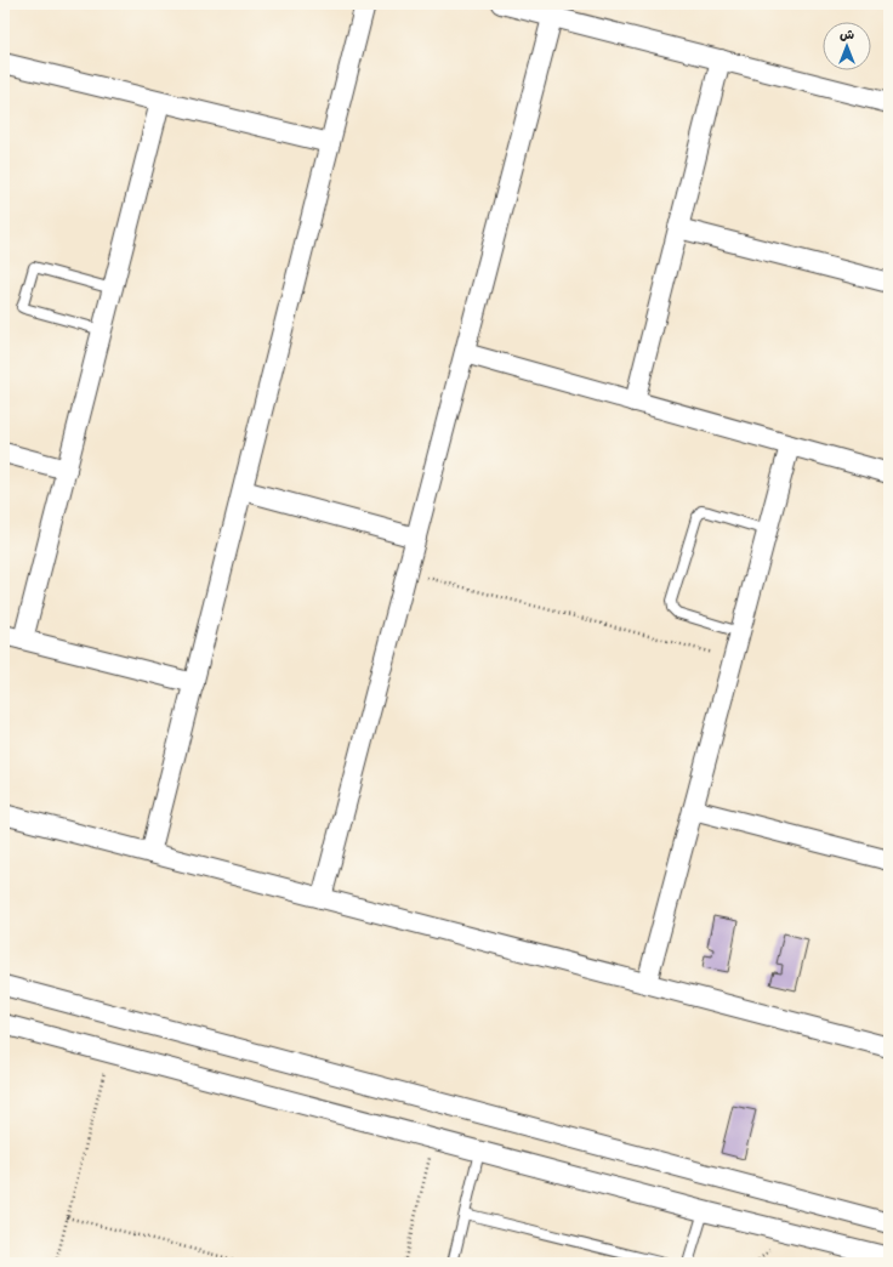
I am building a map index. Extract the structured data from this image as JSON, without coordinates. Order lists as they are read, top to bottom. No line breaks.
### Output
{"north":"top"}
